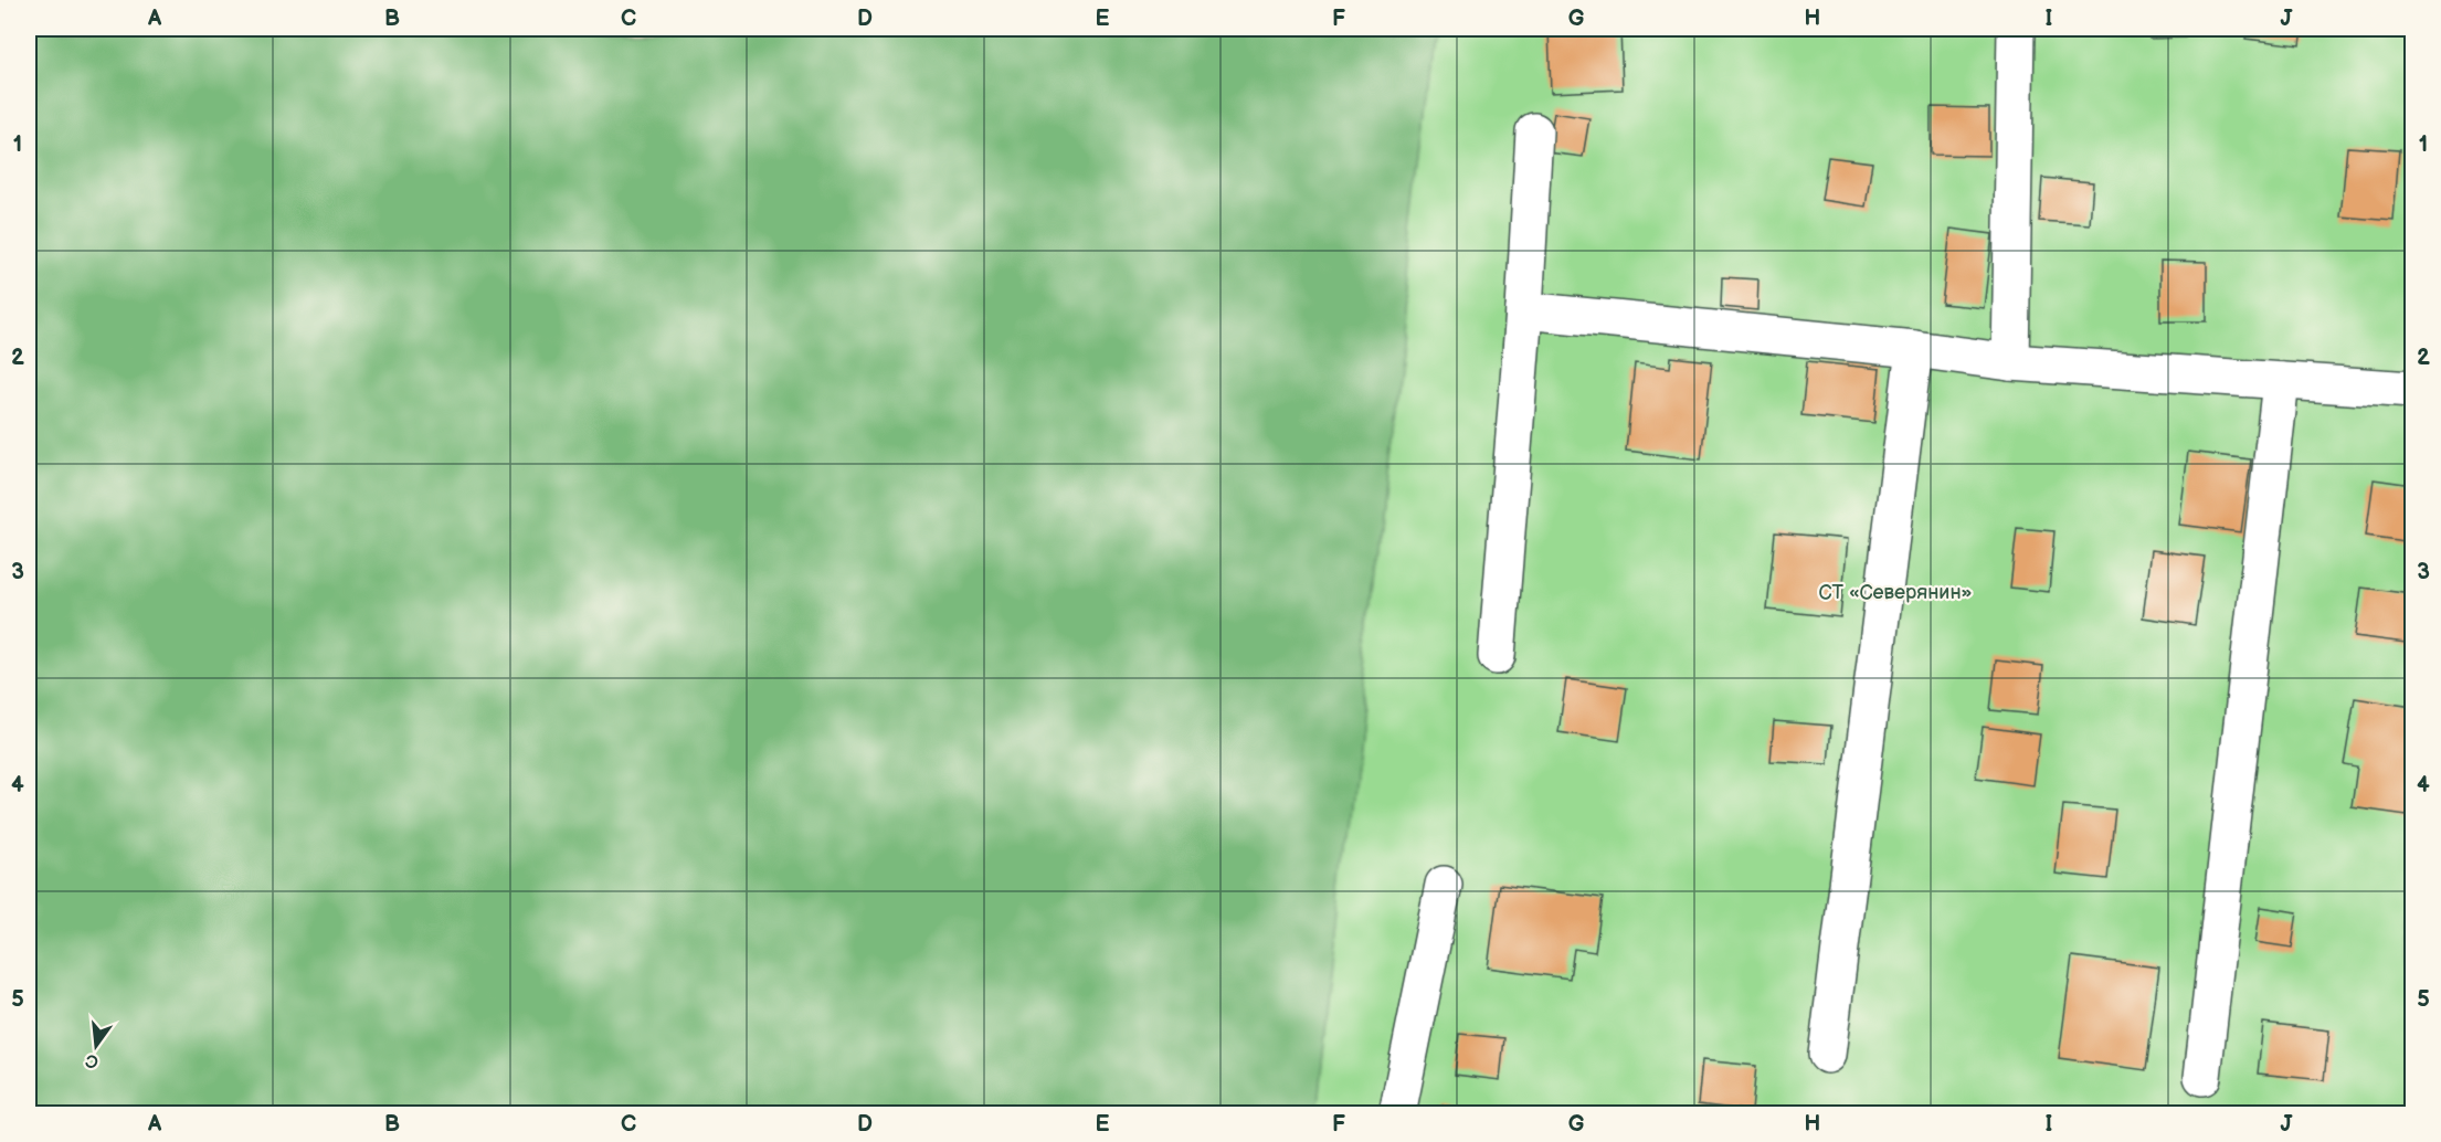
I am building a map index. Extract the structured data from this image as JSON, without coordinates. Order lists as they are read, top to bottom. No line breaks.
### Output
{"parks":["СТ «Северянин»"],"north":"bottom","grid":{"columns":["A","B","C","D","E","F","G","H","I","J"],"rows":["1","2","3","4","5"]}}
